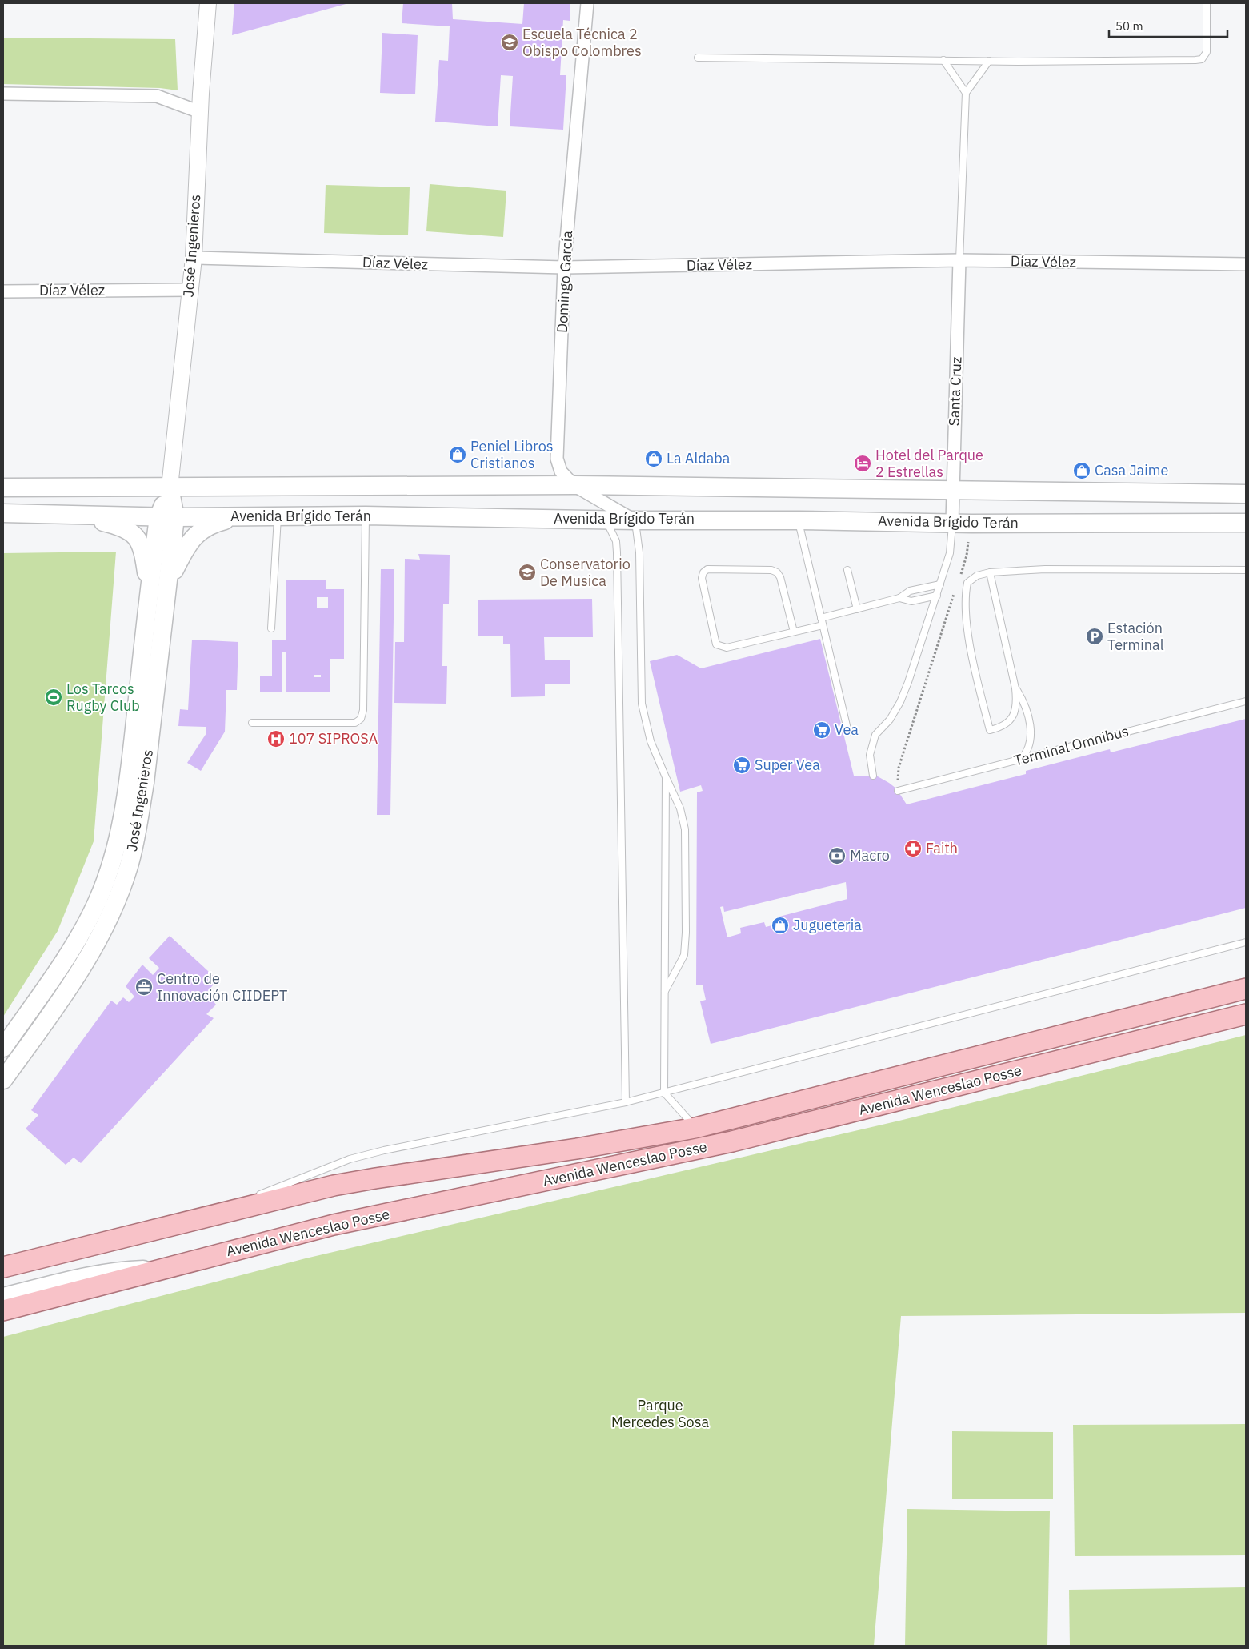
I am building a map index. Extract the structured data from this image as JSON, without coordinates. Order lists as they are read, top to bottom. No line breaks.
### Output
{"streets":{"main road":["José Ingenieros","Avenida Brígido Terán","Avenida Wenceslao Posse"],"street":["Díaz Vélez","Domingo García","Santa Cruz"],"lane":["Terminal Omnibus"]},"crossings":[["José Ingenieros","Díaz Vélez"],["José Ingenieros","Avenida Brígido Terán"],["Díaz Vélez","Domingo García"],["Díaz Vélez","Santa Cruz"],["Domingo García","Avenida Brígido Terán"],["Santa Cruz","Avenida Brígido Terán"]],"parks":["Parque Mercedes Sosa"],"places":{"school or university":["Escuela Técnica 2 Obispo Colombres","Conservatorio De Musica"],"shop":["Peniel Libros Cristianos","La Aldaba","Casa Jaime","Jugueteria"],"hotel":["Hotel del Parque 2 Estrellas"],"parking":["Estación Terminal"],"sports":["Los Tarcos Rugby Club"],"supermarket":["Vea","Super Vea"],"hospital":["107 SIPROSA"],"pharmacy":["Faith"],"bank":["Macro"],"office":["Centro de Innovación CIIDEPT"]},"scale_bar":"50 m"}
